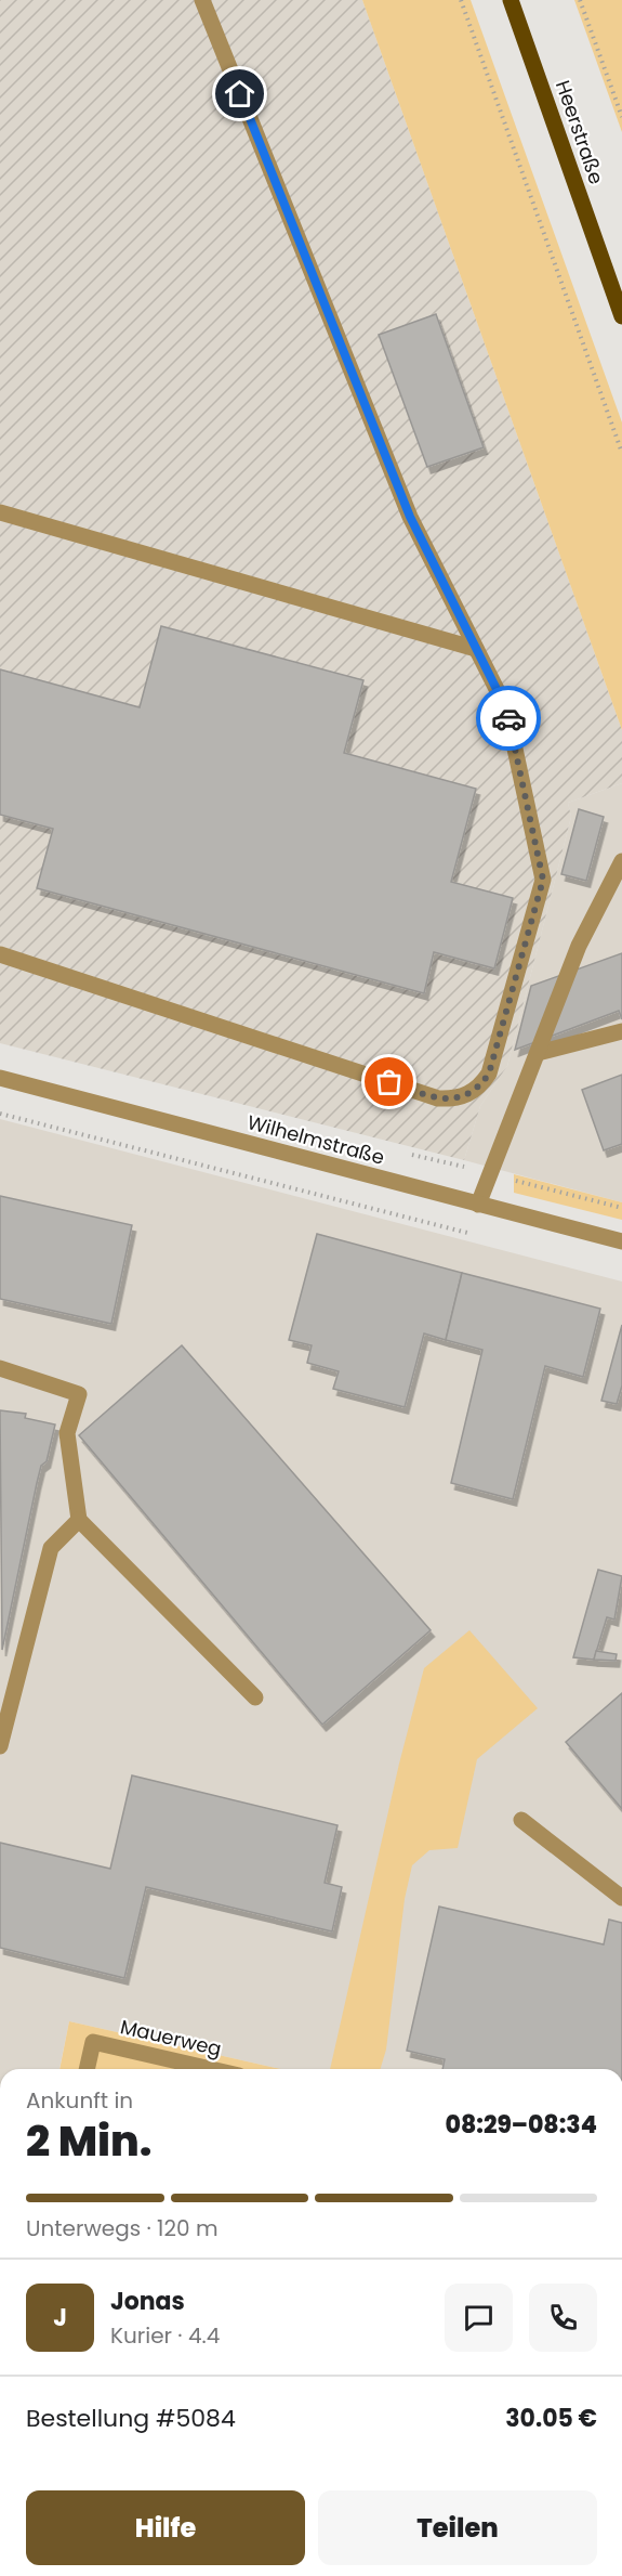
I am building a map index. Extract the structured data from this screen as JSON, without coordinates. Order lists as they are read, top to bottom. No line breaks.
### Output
{"streets":{"main road":["Heerstraße"],"street":["Wilhelmstraße","Mauerweg"]},"page":{"heading":["2 Min.","Ankunft in","08:29–08:34"],"panel":["Jonas","Kurier · 4.4","Bestellung #5084","30.05 €"],"bar":"Unterwegs · 120 m","round":"J","buttons":["Hilfe","Teilen"]}}
